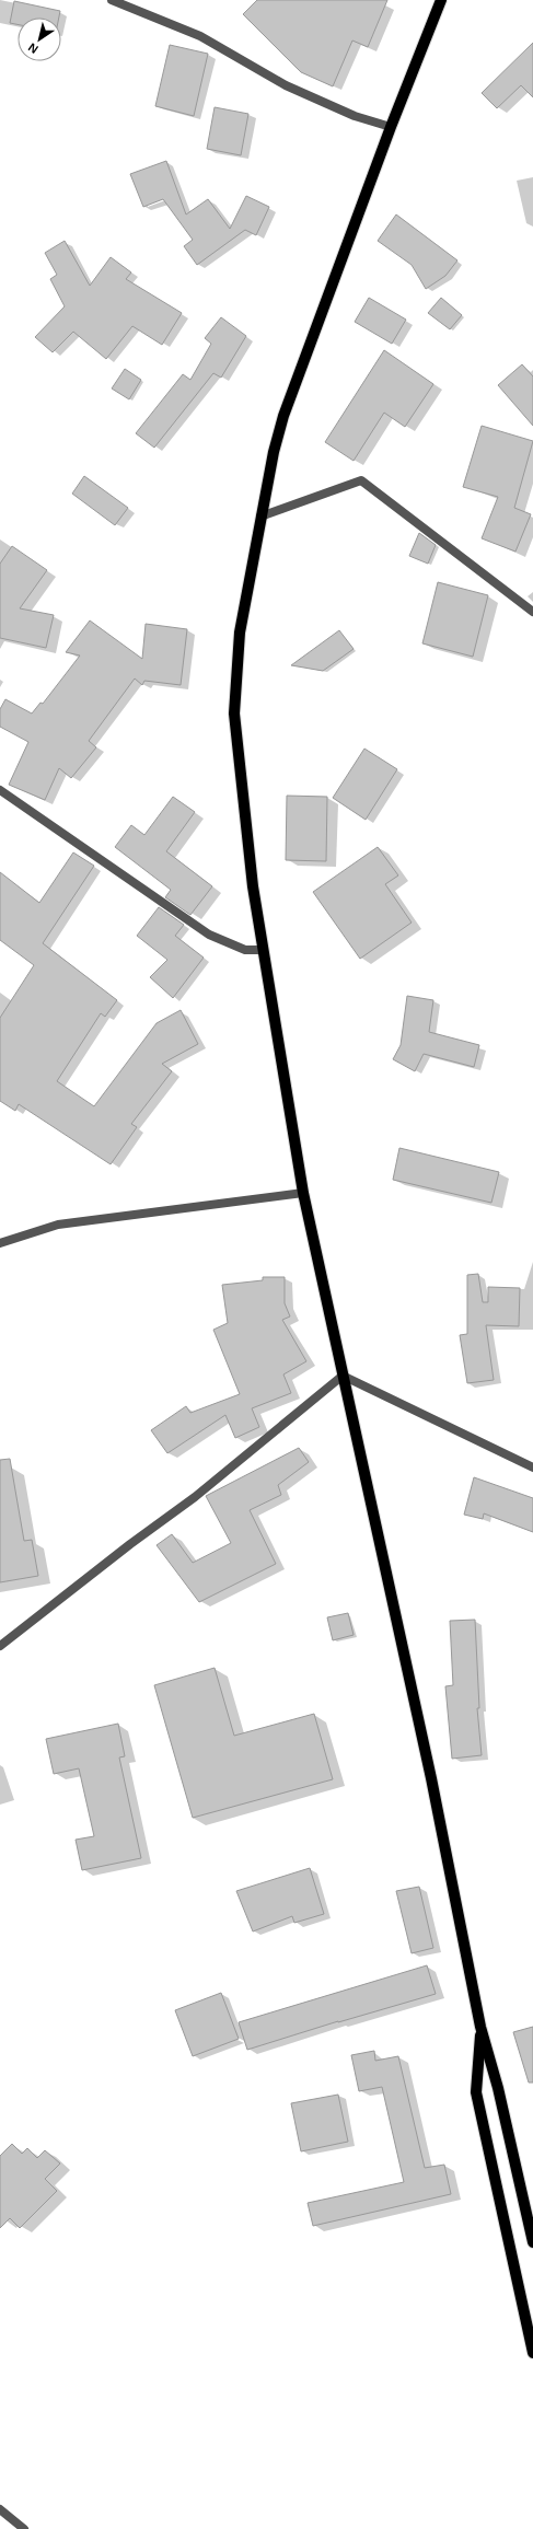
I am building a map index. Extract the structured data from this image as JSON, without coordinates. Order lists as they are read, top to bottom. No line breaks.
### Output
{"north":"bottom left"}
